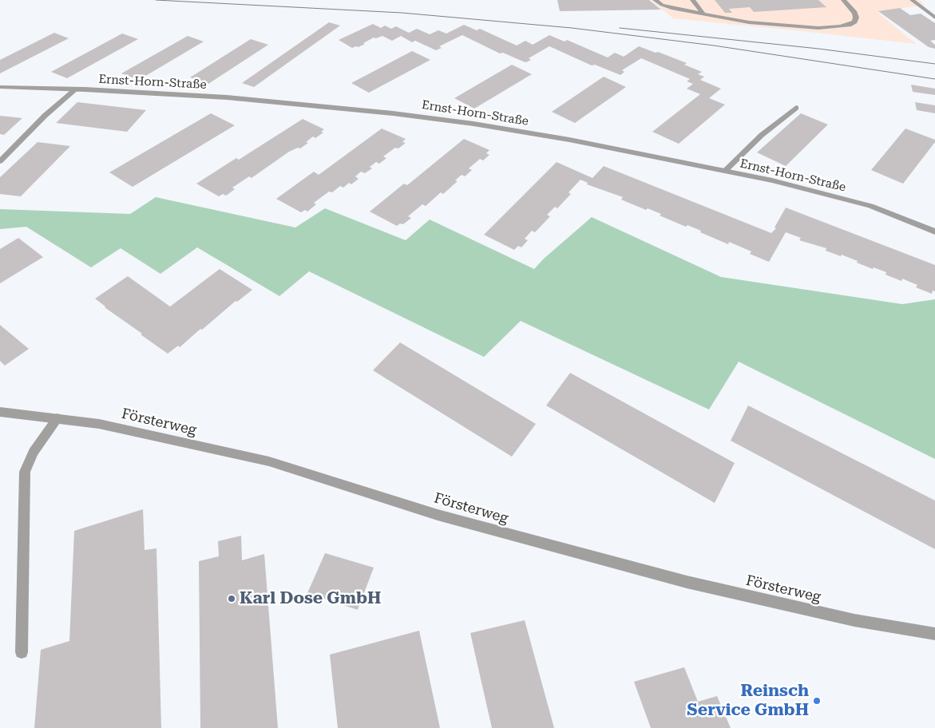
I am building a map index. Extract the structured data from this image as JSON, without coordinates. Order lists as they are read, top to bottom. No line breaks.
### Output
{"streets":{"street":["Ernst-Horn-Straße","Försterweg"]},"places":["Karl Dose GmbH","Reinsch Service GmbH"]}
